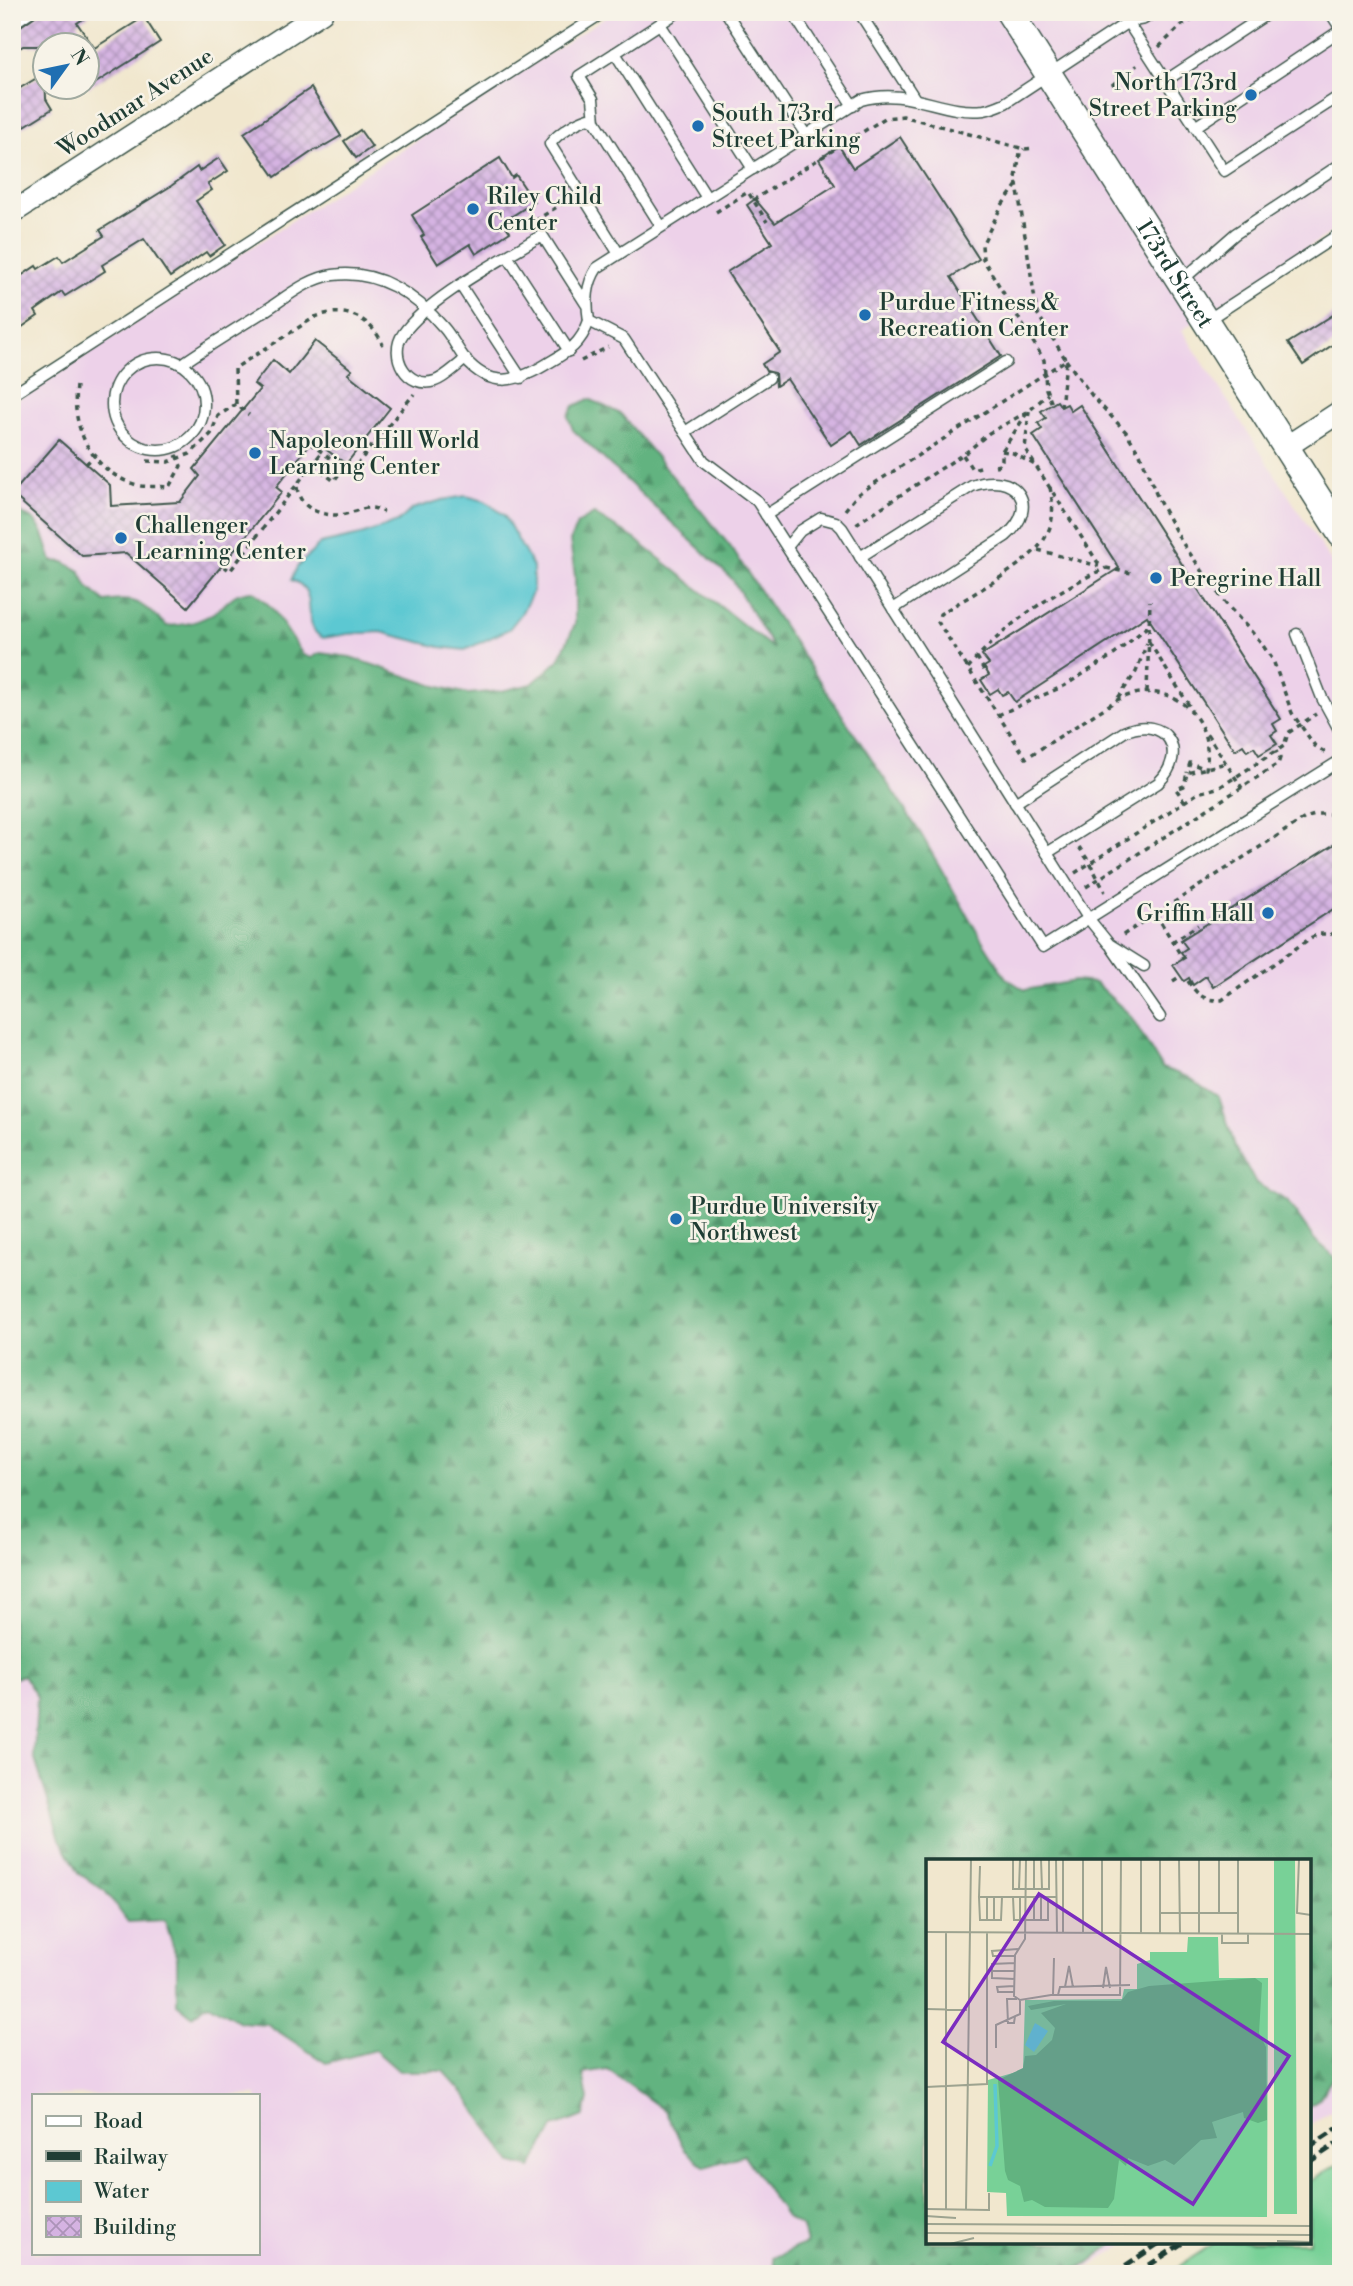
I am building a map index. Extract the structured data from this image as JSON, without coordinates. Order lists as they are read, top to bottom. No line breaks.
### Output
{"streets":{"street":["Woodmar Avenue","173rd Street"]},"places":["North 173rd Street Parking","South 173rd Street Parking","Riley Child Center","Purdue Fitness & Recreation Center","Napoleon Hill World Learning Center","Challenger Learning Center","Peregrine Hall","Griffin Hall","Purdue University Northwest"],"legend":["Road","Railway","Water","Building"],"north":"top right"}
